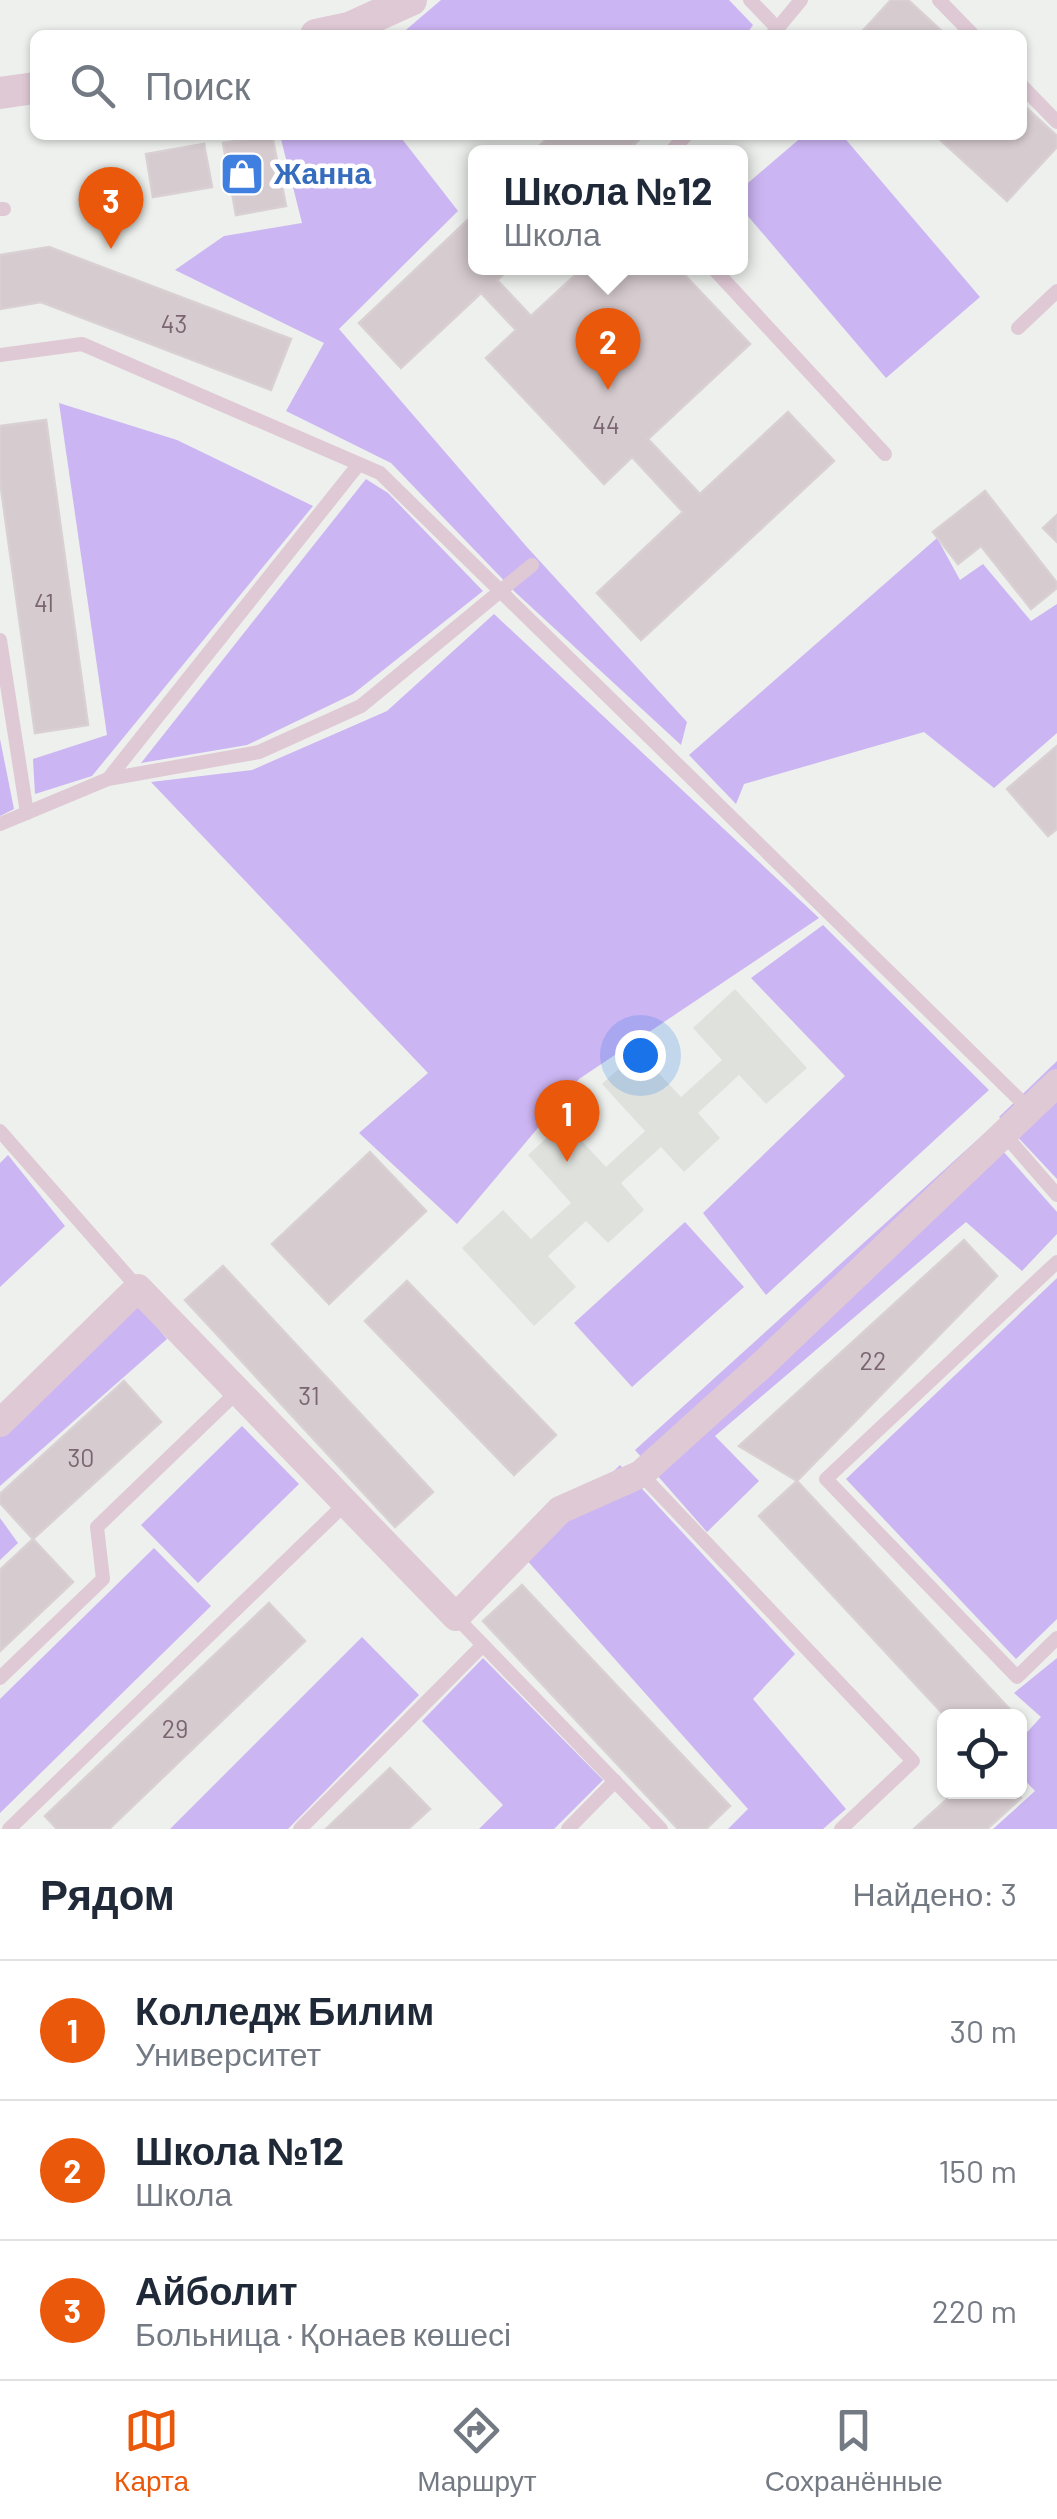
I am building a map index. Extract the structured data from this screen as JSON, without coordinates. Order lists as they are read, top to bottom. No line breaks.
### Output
{"places":{"shop":["Жанна"]},"house_numbers":["43","44","41","22","31","30","29"],"page":{"search":"Поиск","popup":["Школа №12","Школа"],"pins":["3","2","1"],"heading":["Рядом","Найдено: 3"],"list":[{"mark":"1","name":"Колледж Билим","note":"Университет","value":"30 m"},{"mark":"2","name":"Школа №12","note":"Школа","value":"150 m"},{"mark":"3","name":"Айболит","note":"Больница · Қонаев көшесі","value":"220 m"}],"nav":["Карта","Маршрут","Сохранённые"]}}
